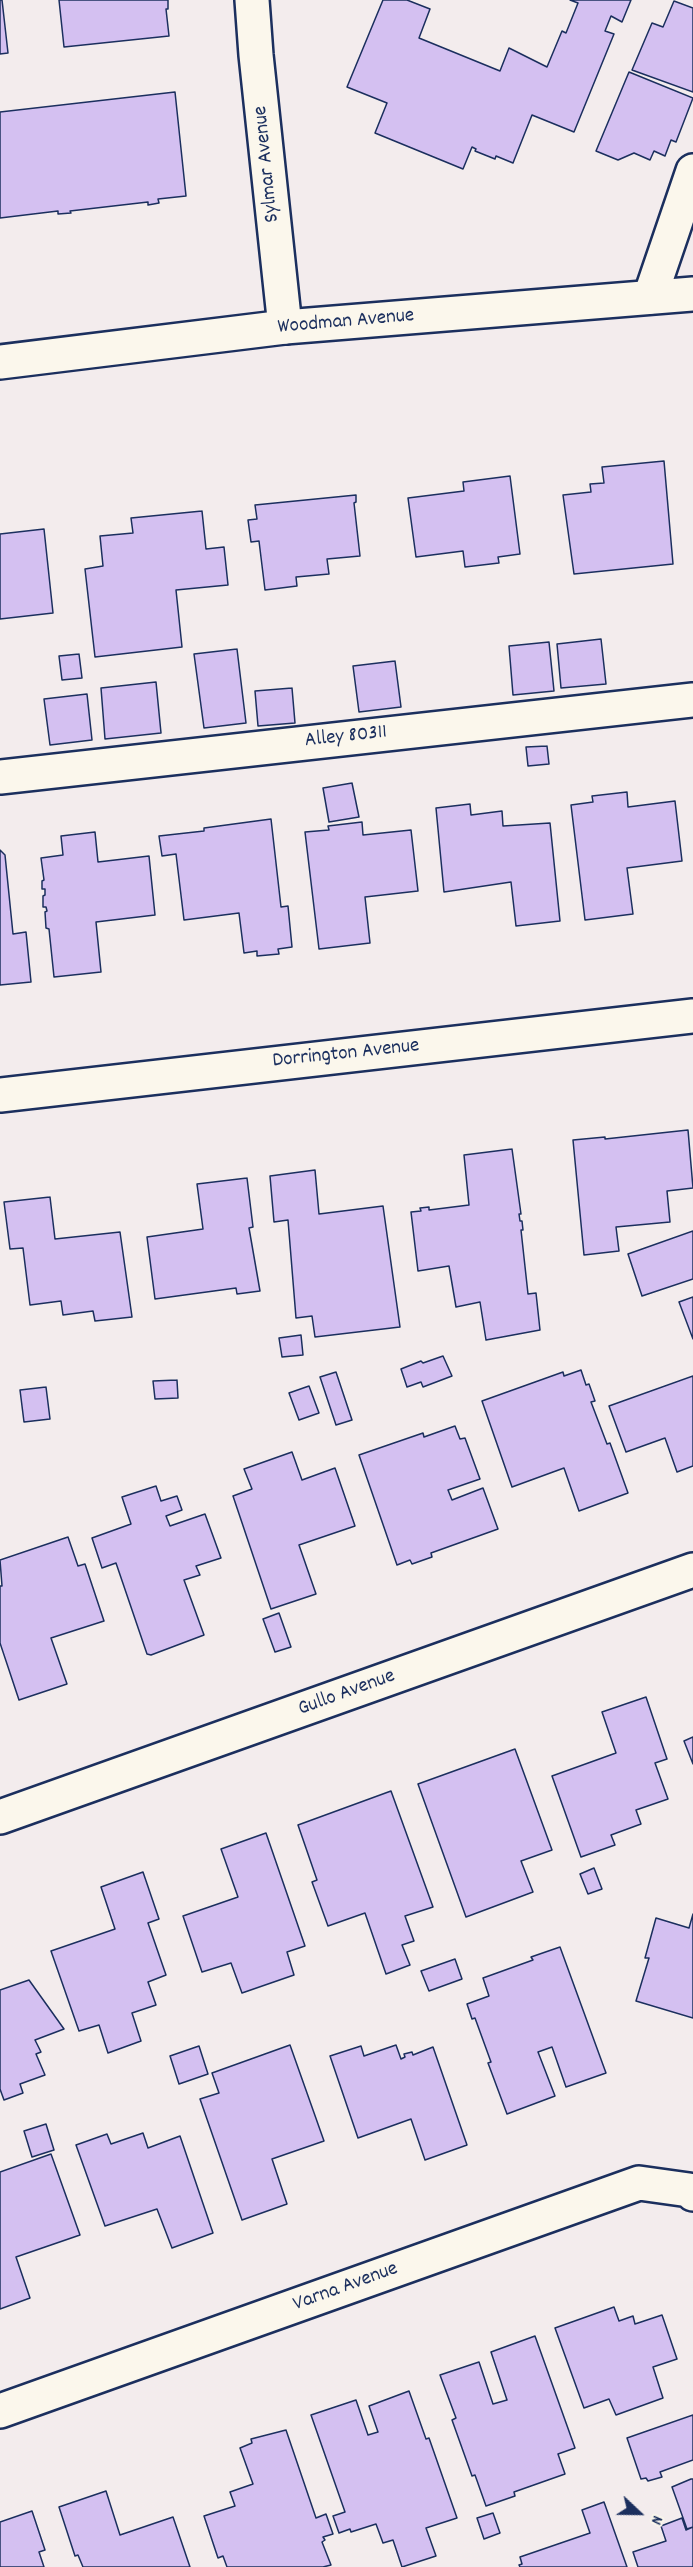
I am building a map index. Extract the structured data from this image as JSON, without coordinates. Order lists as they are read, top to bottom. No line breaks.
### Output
{"streets":{"street":["Sylmar Avenue","Woodman Avenue","Alley 80311","Dorrington Avenue","Gullo Avenue","Varna Avenue"]},"crossings":[["Sylmar Avenue","Woodman Avenue"]],"north":"right"}
